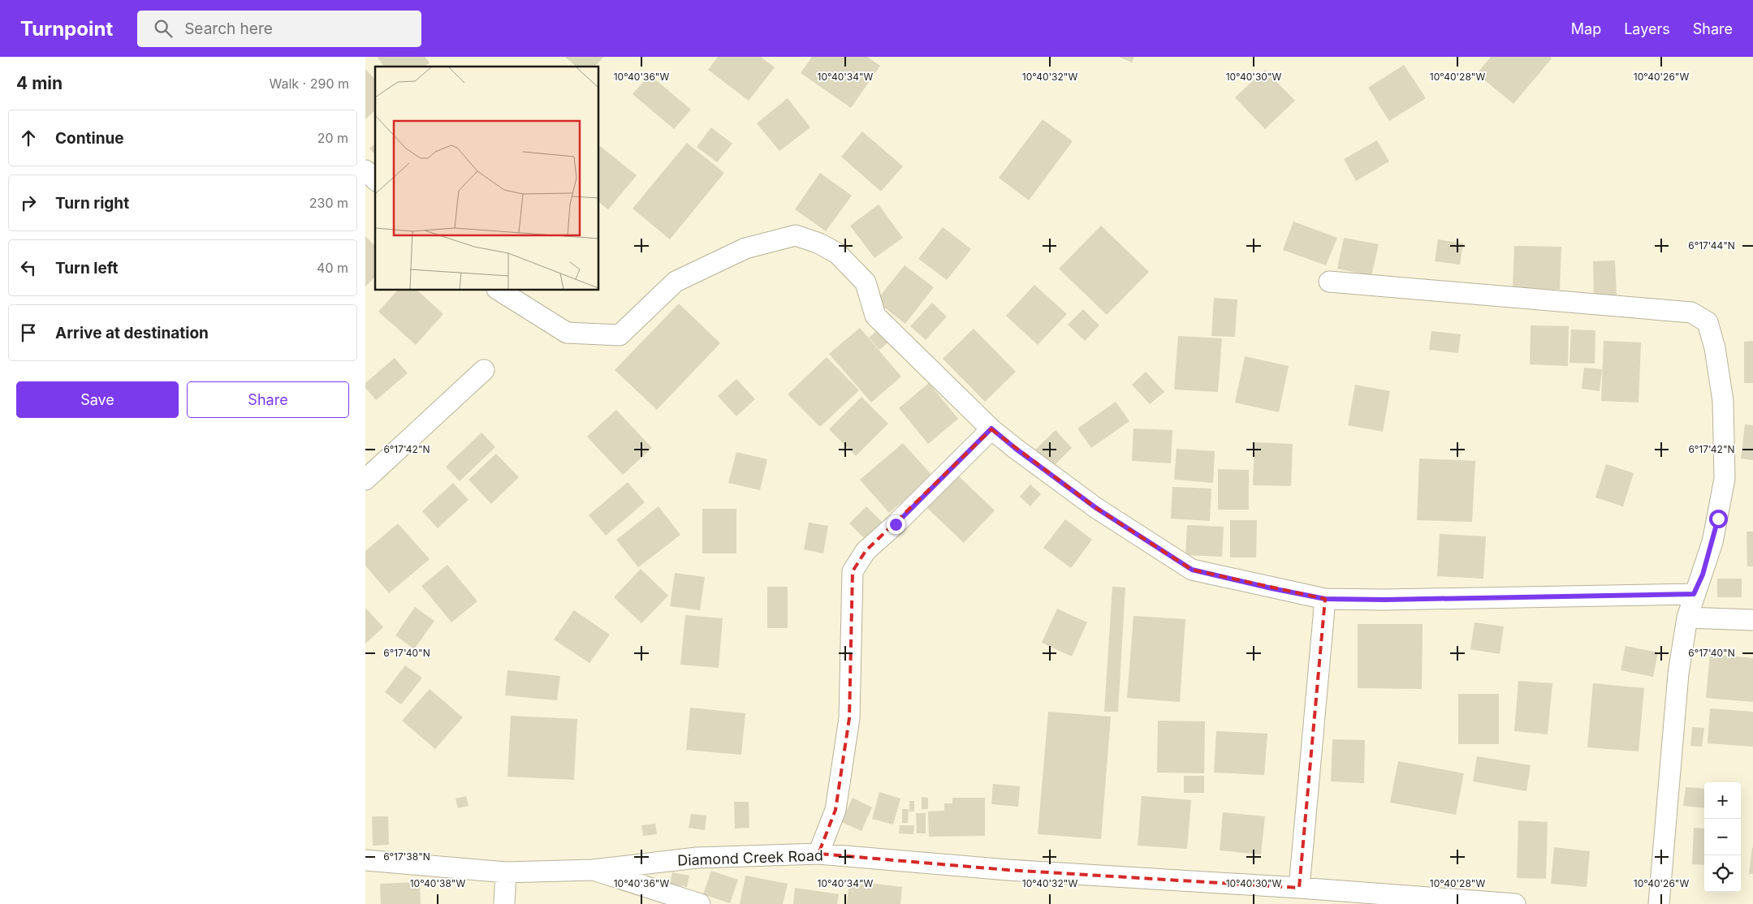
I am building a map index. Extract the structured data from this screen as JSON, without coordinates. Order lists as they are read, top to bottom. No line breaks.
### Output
{"streets":{"street":["Diamond Creek Road"]},"page":{"header":"Turnpoint","search":"Search here","nav":["Map","Layers","Share"],"heading":["4 min","Walk · 290 m"],"list":[["Continue","20 m"],["Turn right","230 m"],["Turn left","40 m"],"Arrive at destination"],"buttons":["Save","Share"],"map_buttons":["+","−"]},"coordinates":["10°40'36\"W","10°40'34\"W","10°40'32\"W","10°40'30\"W","10°40'28\"W","10°40'26\"W","6°17'44\"N","6°17'42\"N","6°17'40\"N","6°17'38\"N","10°40'38\"W"]}
